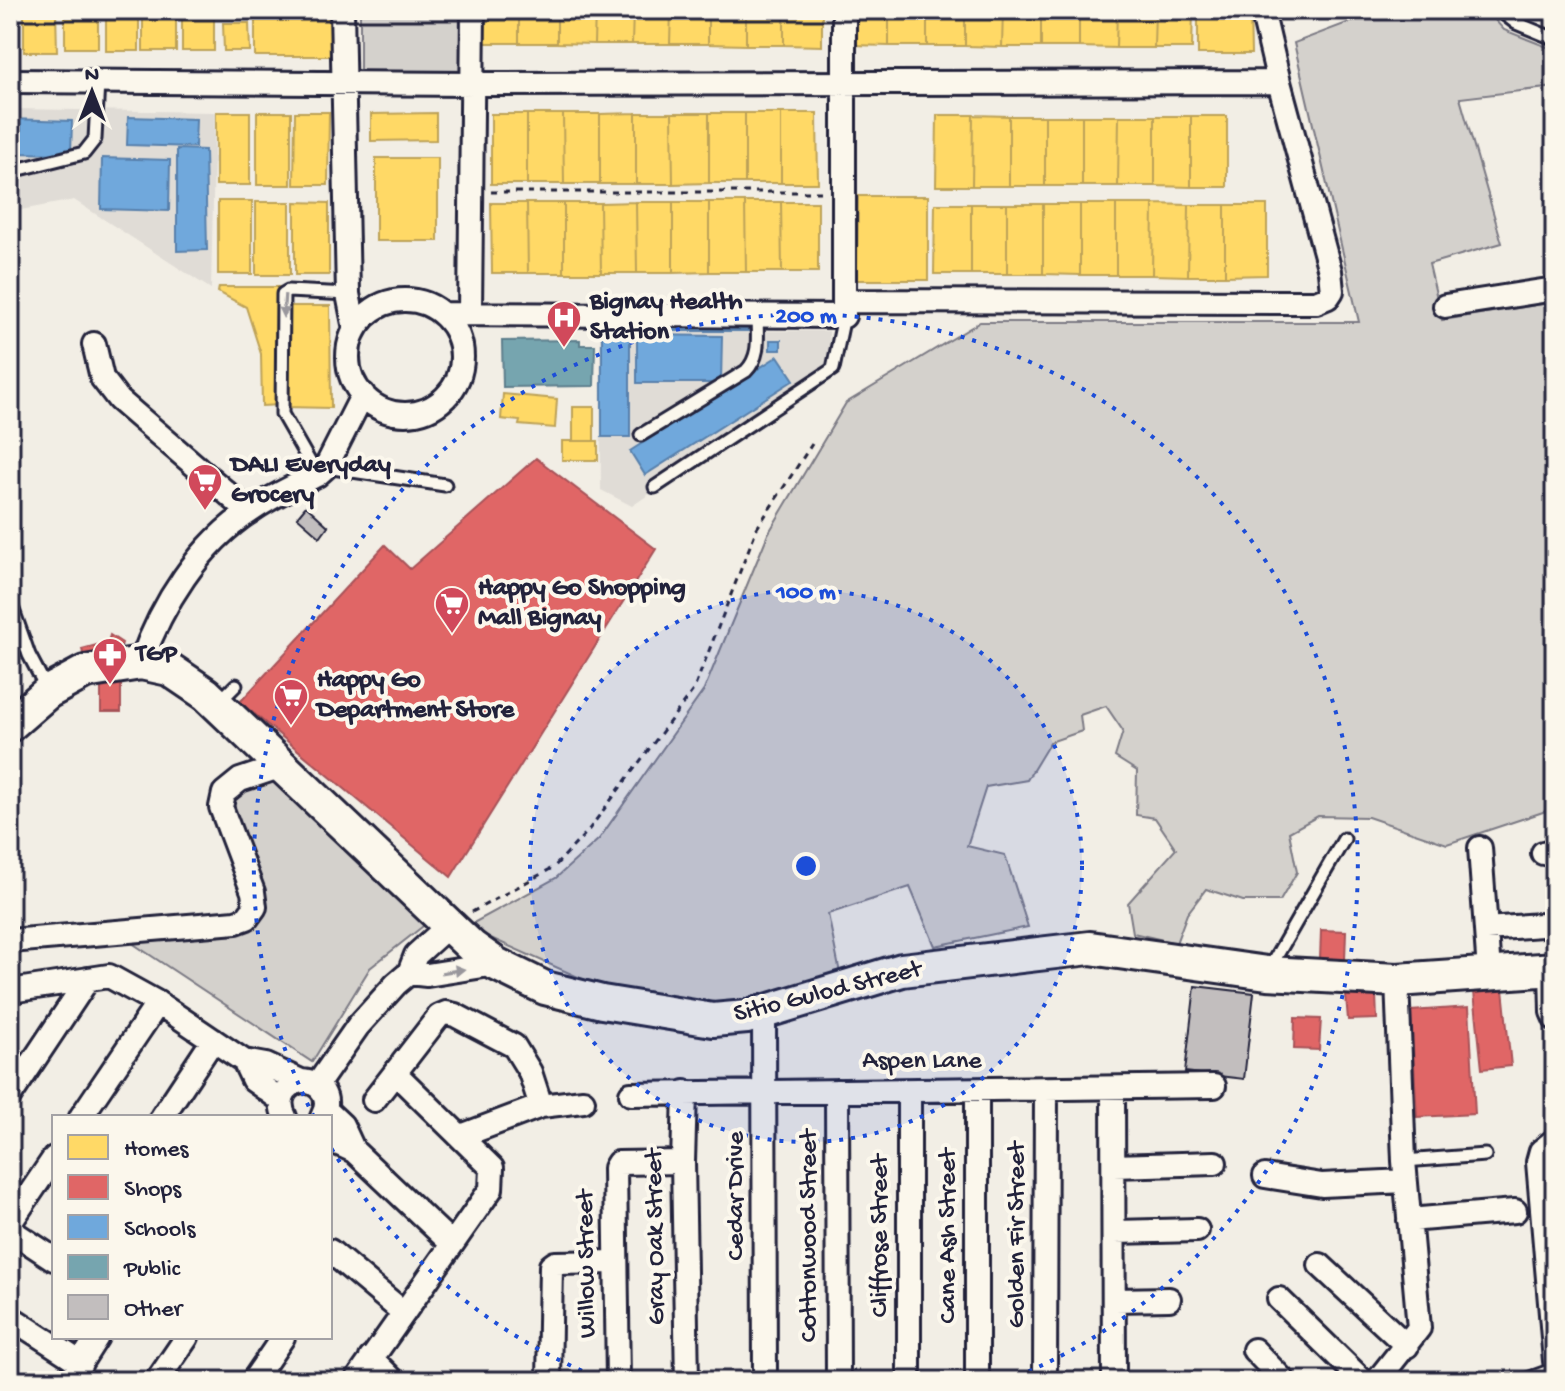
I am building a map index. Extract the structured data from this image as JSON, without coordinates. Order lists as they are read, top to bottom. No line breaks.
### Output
{"streets":{"main road":["Sitio Gulod Street"],"street":["Aspen Lane","Cedar Drive","Golden Fir Street","Cottonwood Street","Cliffrose Street","Cane Ash Street","Gray Oak Street","Willow Street"]},"crossings":[["Sitio Gulod Street","Cedar Drive"],["Aspen Lane","Cedar Drive"],["Aspen Lane","Golden Fir Street"],["Aspen Lane","Cottonwood Street"],["Aspen Lane","Cliffrose Street"],["Aspen Lane","Cane Ash Street"],["Aspen Lane","Gray Oak Street"],["Gray Oak Street","Willow Street"]],"places":{"hospital":["Bignay Health Station"],"supermarket":["DALI Everyday Grocery","Happy Go Shopping Mall Bignay","Happy Go Department Store"],"pharmacy":["TGP"]},"legend":["Homes","Shops","Schools","Public","Other"],"north":"top","rings":["200 m","100 m"]}
